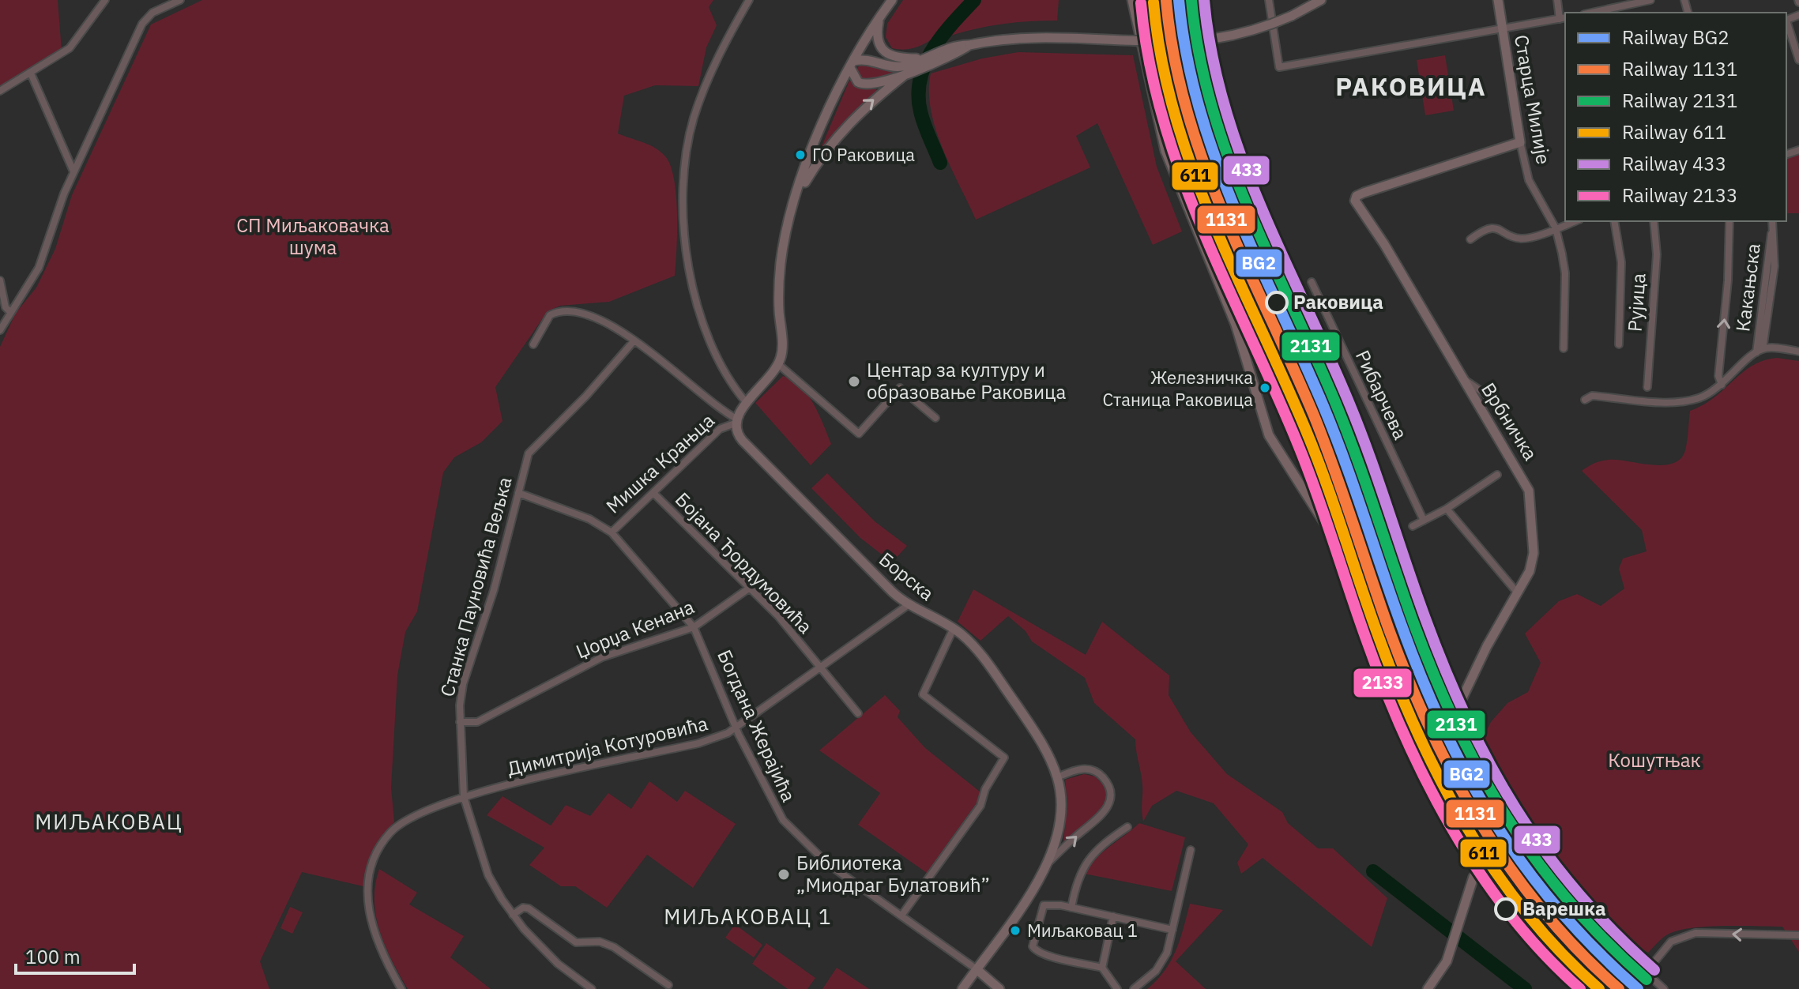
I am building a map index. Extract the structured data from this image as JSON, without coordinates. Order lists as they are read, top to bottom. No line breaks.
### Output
{"streets":{"main road":["Старца Милије","Врбничка","Мишка Крањца","Борска"],"street":["Какањска","Рујица","Рибарчева","Бојана Ђордумовића","Станка Пауновића Вељка","Џорџа Кенана","Богдана Жерајића","Димитрија Котуровића"]},"crossings":[["Старца Милије","Врбничка"],["Мишка Крањца","Бојана Ђордумовића"],["Мишка Крањца","Борска"],["Мишка Крањца","Богдана Жерајића"],["Бојана Ђордумовића","Џорџа Кенана"],["Бојана Ђордумовића","Димитрија Котуровића"],["Борска","Станка Пауновића Вељка"],["Борска","Богдана Жерајића"],["Борска","Димитрија Котуровића"],["Станка Пауновића Вељка","Џорџа Кенана"],["Станка Пауновића Вељка","Богдана Жерајића"],["Станка Пауновића Вељка","Димитрија Котуровића"],["Џорџа Кенана","Богдана Жерајића"],["Богдана Жерајића","Димитрија Котуровића"]],"districts":["РАКОВИЦА","МИЉАКОВАЦ","МИЉАКОВАЦ 1"],"parks":["СП Миљаковачка шума","Кошутњак"],"places":["ГО Раковица","Раковица","Центар за културу и образовање Раковица","Железничка Станица Раковица","Библиотека „Миодраг Булатовић”","Варешка","Миљаковац 1"],"lines":["rail line BG2","rail line 2131","rail line 433","rail line 1131","rail line 611","rail line 2133"],"legend":["Railway BG2","Railway 1131","Railway 2131","Railway 611","Railway 433","Railway 2133"],"scale_bar":"100 m"}
